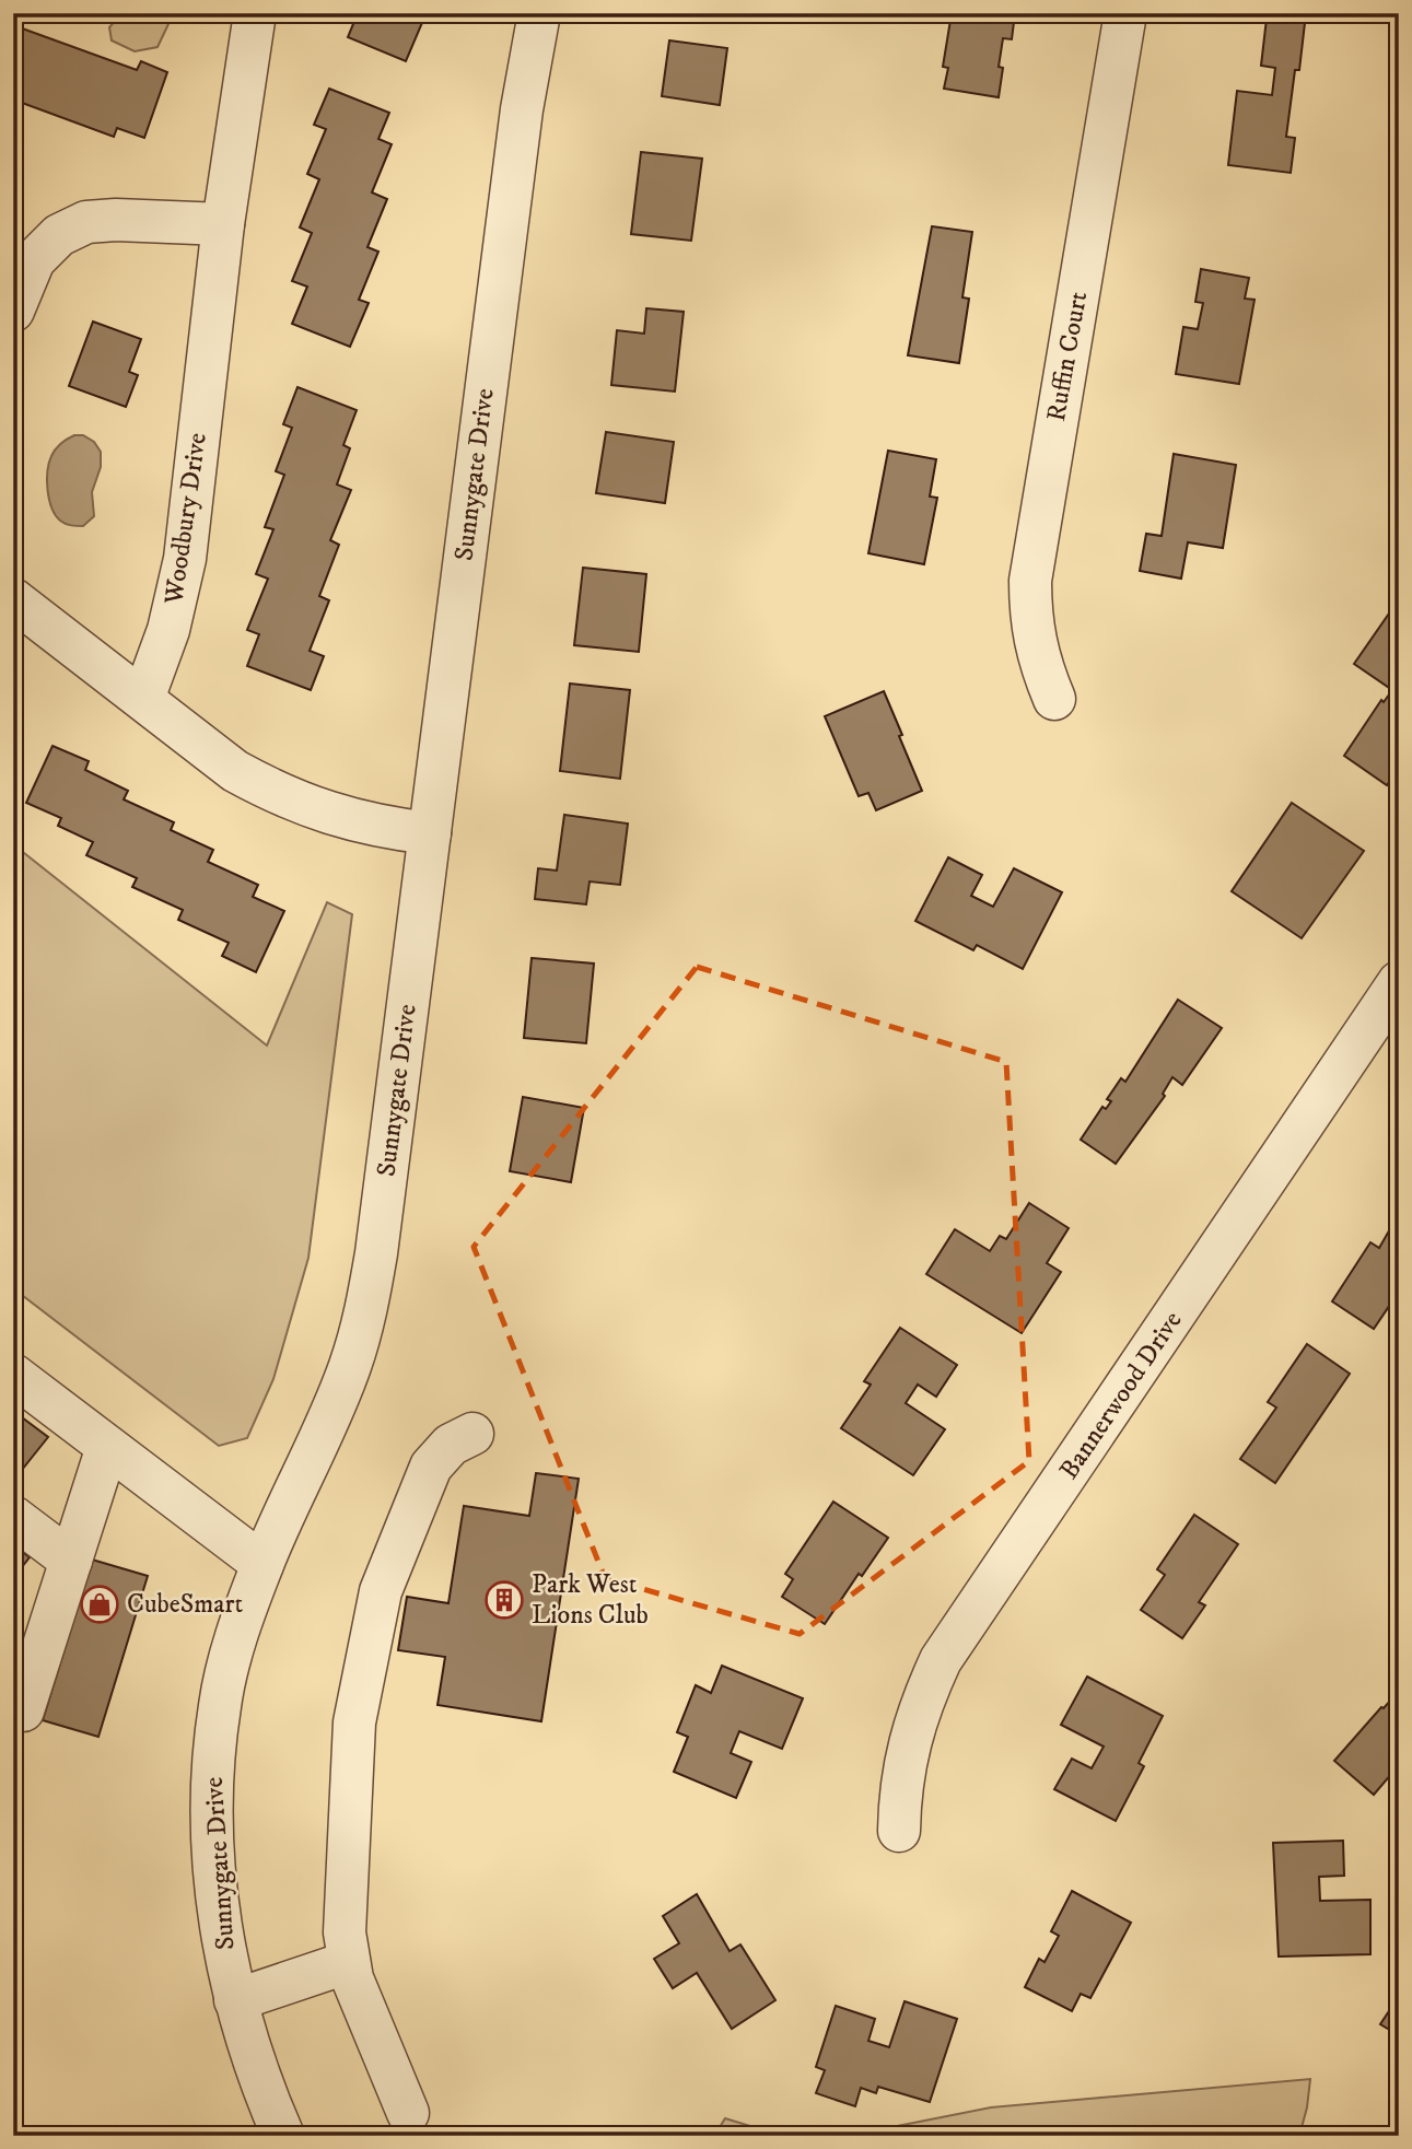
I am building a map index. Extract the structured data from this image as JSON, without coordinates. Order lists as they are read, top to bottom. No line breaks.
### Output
{"streets":{"street":["Ruffin Court","Sunnygate Drive","Woodbury Drive","Bannerwood Drive"]},"places":{"building":["Park West Lions Club"],"shop":["CubeSmart"]}}
